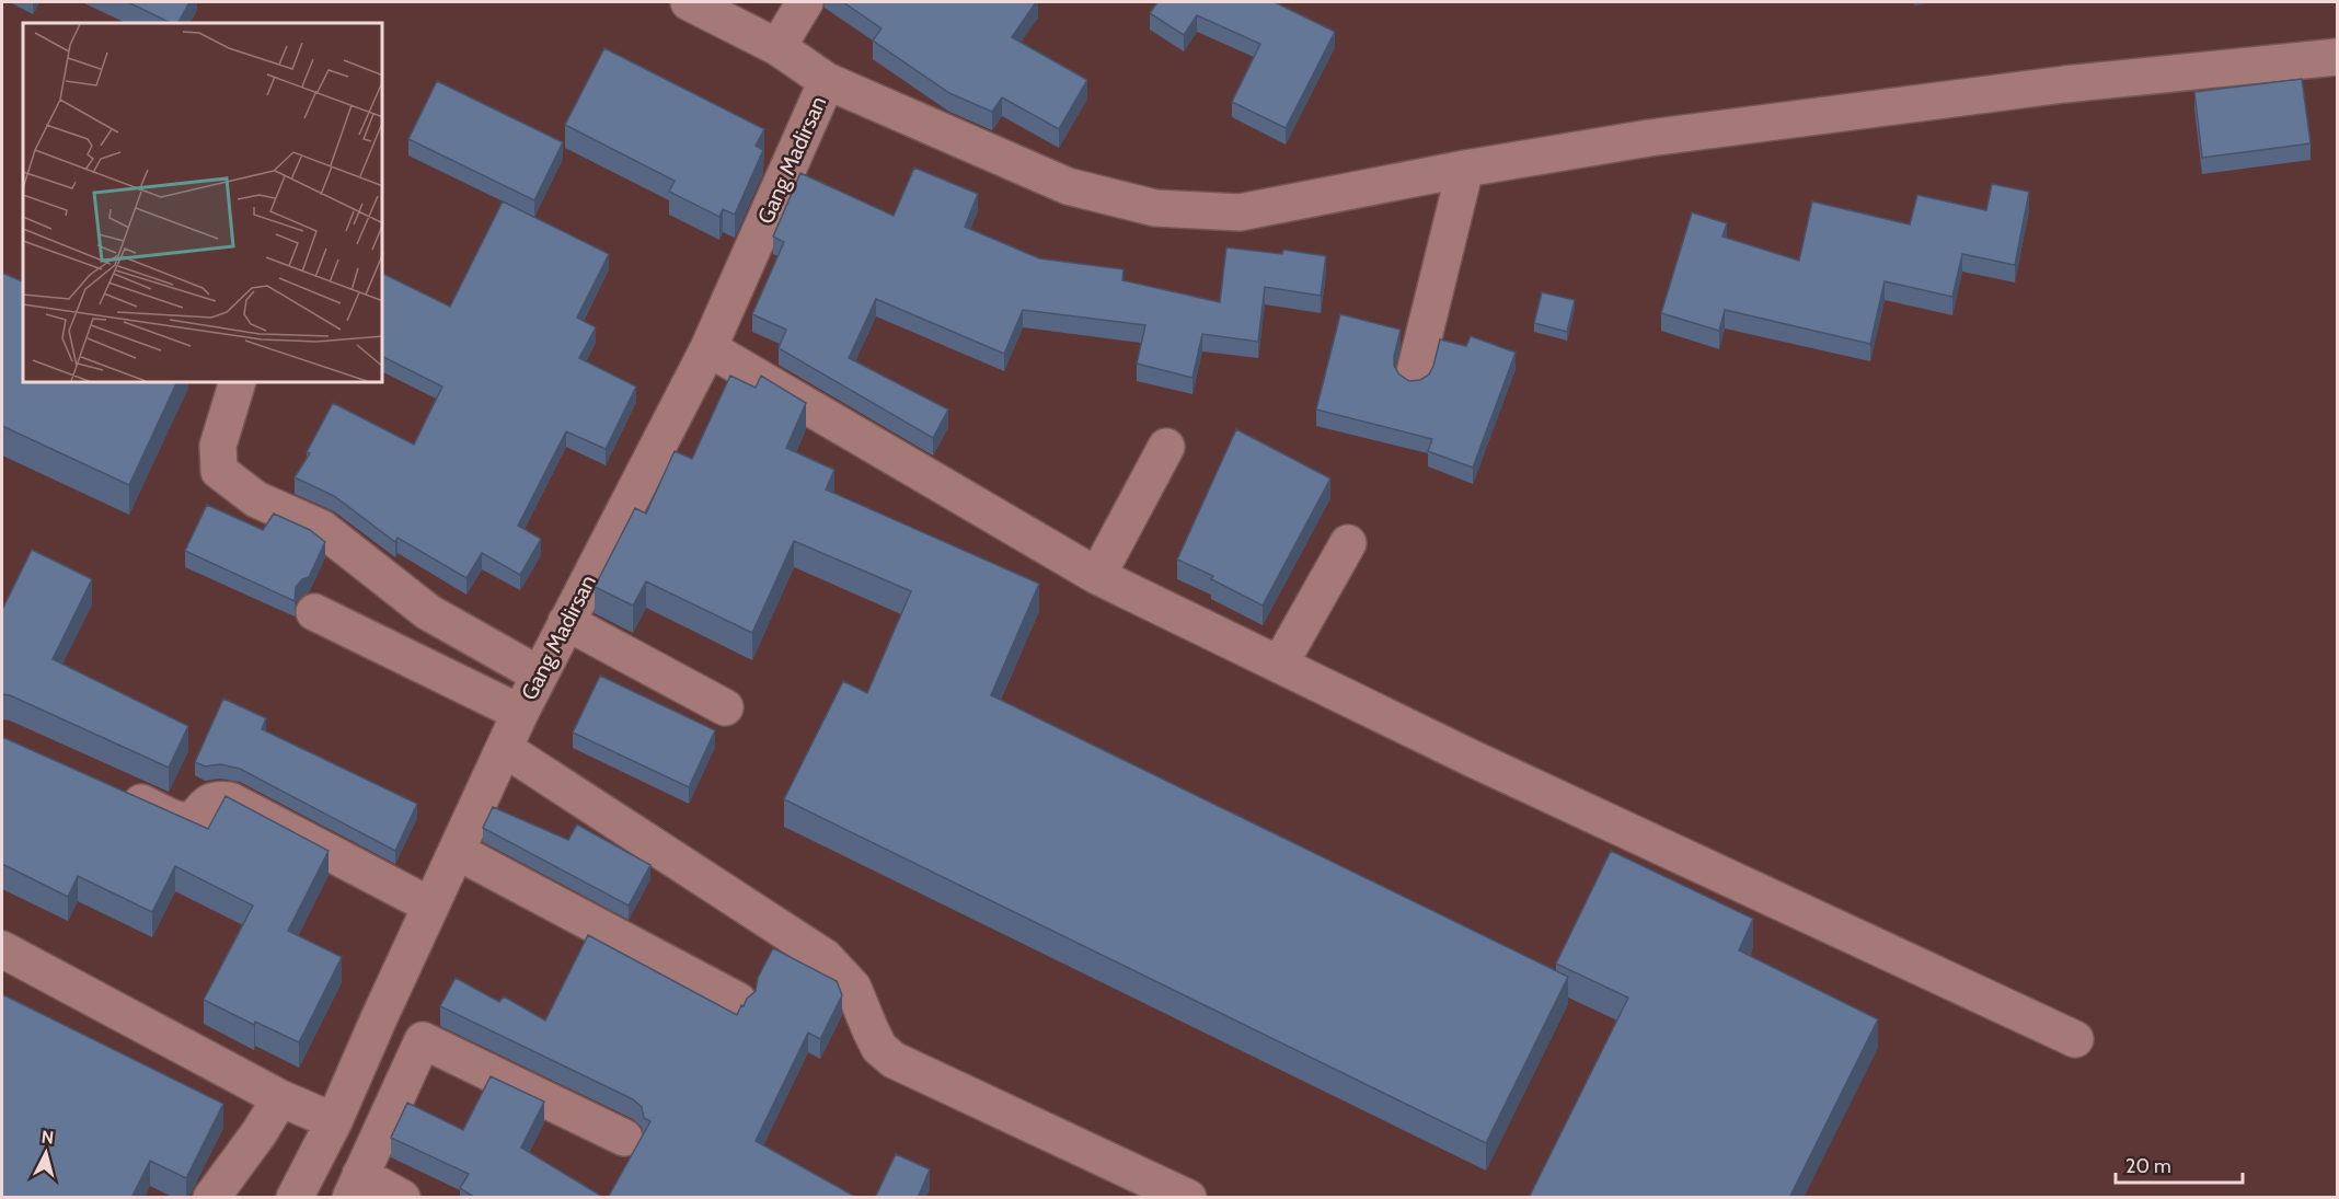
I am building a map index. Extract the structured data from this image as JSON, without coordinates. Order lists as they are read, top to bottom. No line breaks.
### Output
{"streets":{"street":["Gang Madirsan"]},"scale_bar":"20 m","north":"top"}
